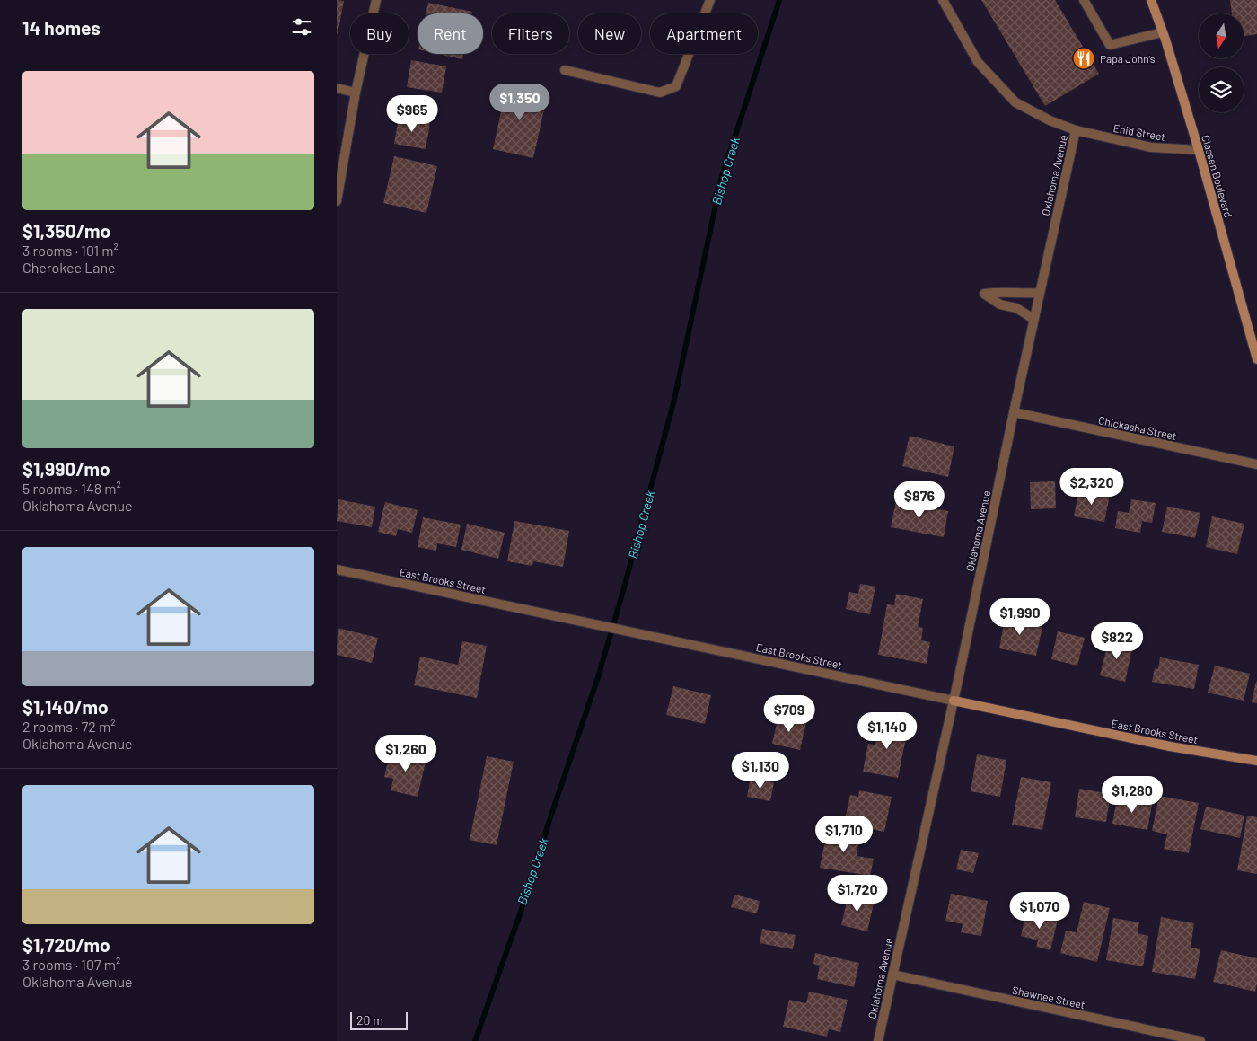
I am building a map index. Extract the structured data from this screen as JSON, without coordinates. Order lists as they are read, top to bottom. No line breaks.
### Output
{"streets":{"main road":["Classen Boulevard","East Brooks Street"],"street":["Enid Street","Oklahoma Avenue","Chickasha Street","Shawnee Street"]},"crossings":[["Enid Street","Oklahoma Avenue"],["Enid Street","Classen Boulevard"],["Oklahoma Avenue","Chickasha Street"],["Oklahoma Avenue","East Brooks Street"],["Oklahoma Avenue","Shawnee Street"]],"water":["Bishop Creek"],"places":{"restaurant":["Papa John's"]},"scale_bar":"20 m","north":"bottom","page":{"heading":"14 homes","chip":["Buy","Rent","Filters","New","Apartment"],"list":[{"name":"$1,350/mo","note":"3 rooms · 101 m² · Cherokee Lane"},{"name":"$1,990/mo","note":"5 rooms · 148 m² · Oklahoma Avenue"},{"name":"$1,140/mo","note":"2 rooms · 72 m² · Oklahoma Avenue"},{"name":"$1,720/mo","note":"3 rooms · 107 m² · Oklahoma Avenue"}],"price":["$1,350","$965","$2,320","$876","$1,990","$822","$709","$1,140","$1,260","$1,130","$1,280","$1,710","$1,720","$1,070"],"scale":"20 m"}}
